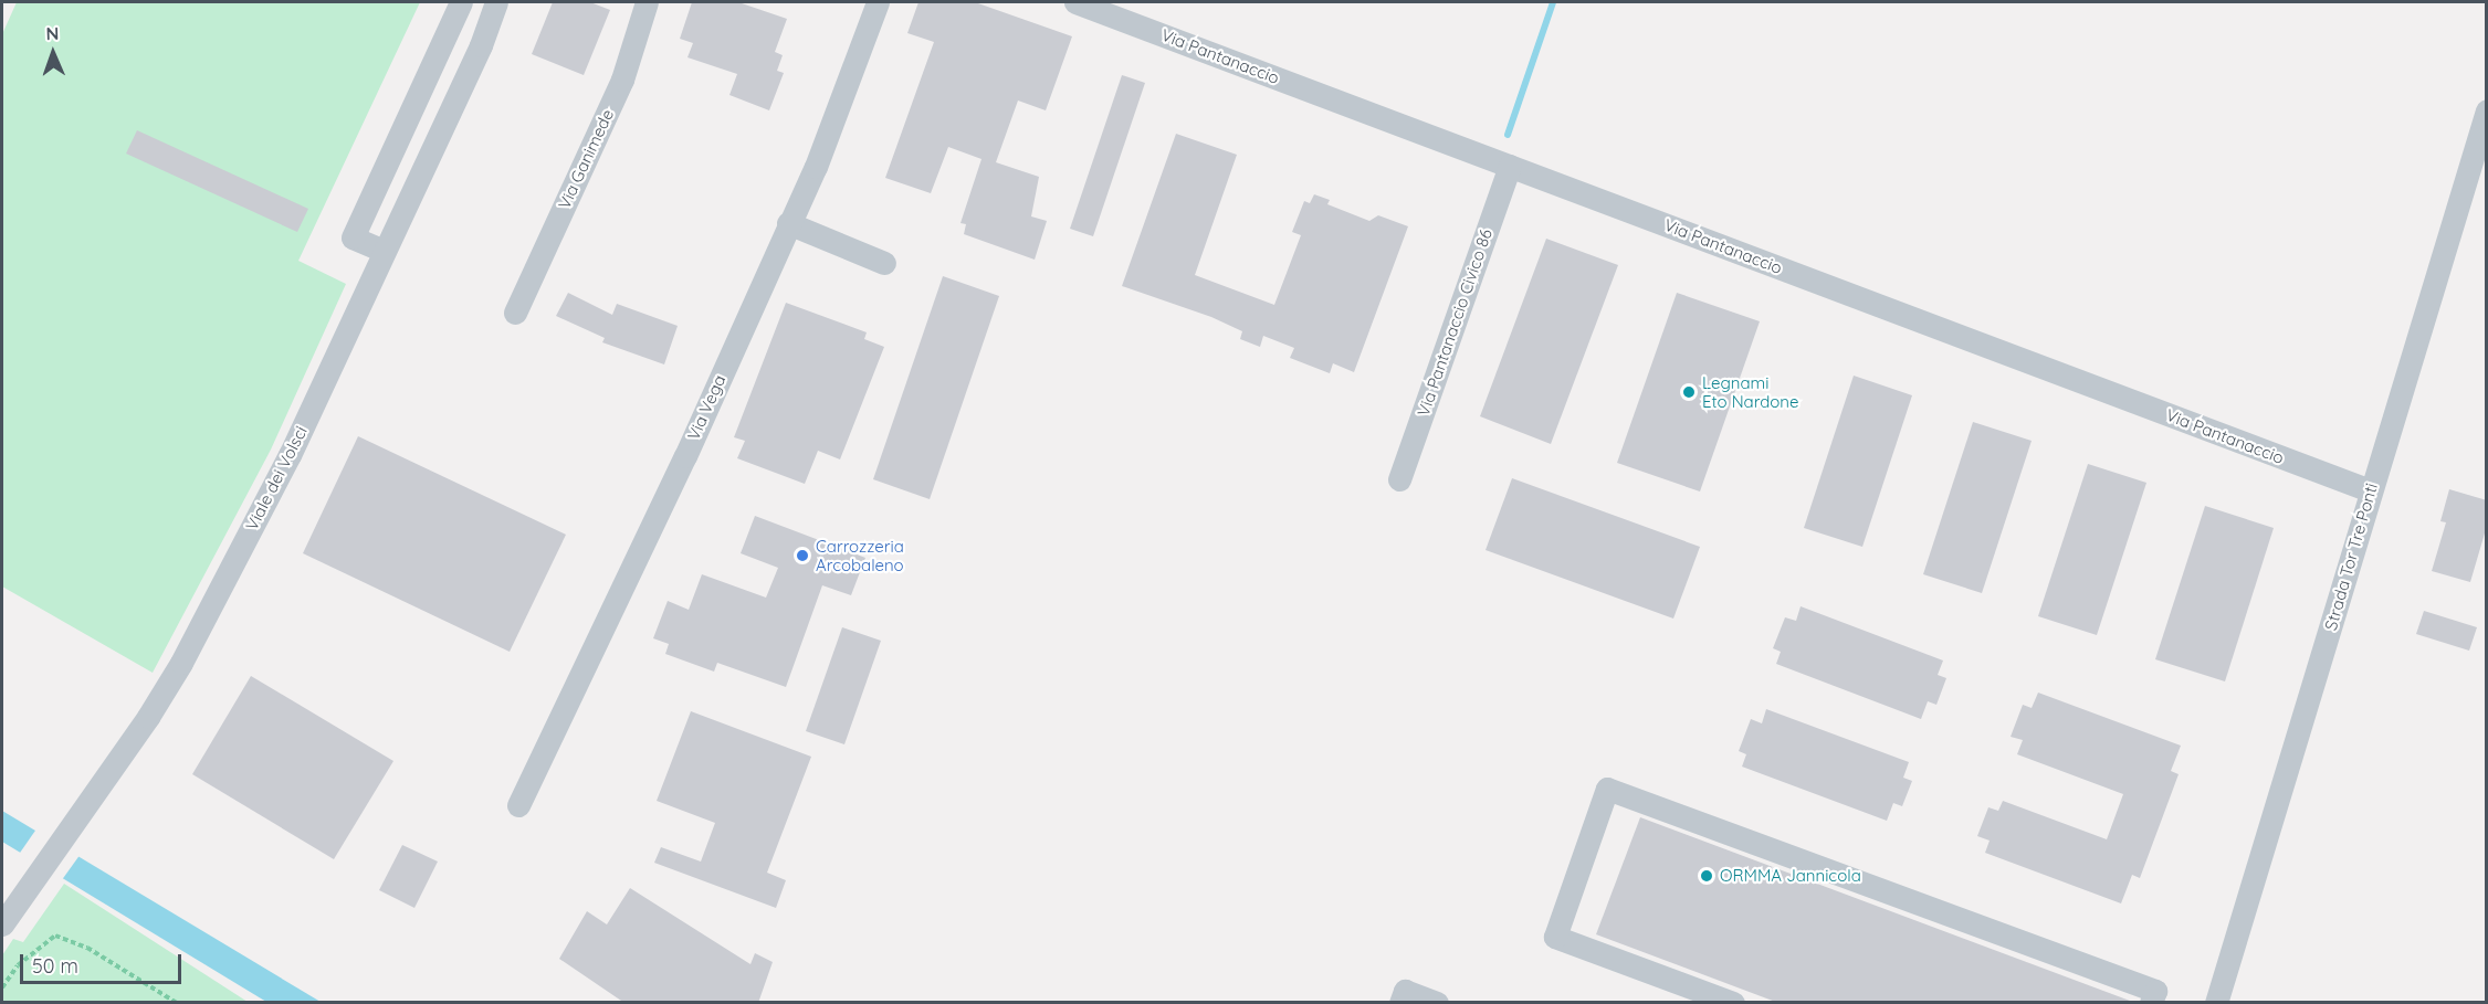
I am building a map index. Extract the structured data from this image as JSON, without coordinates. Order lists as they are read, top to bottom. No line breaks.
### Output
{"streets":{"street":["Via Pantanaccio","Via Ganimede","Via Pantanaccio Civico 86","Via Vega","Viale dei Volsci","Strada Tor Tre Ponti"]},"crossings":[["Via Pantanaccio","Via Pantanaccio Civico 86"],["Via Pantanaccio","Strada Tor Tre Ponti"]],"places":["Legnami Eto Nardone","Carrozzeria Arcobaleno","ORMMA Jannicola"],"scale_bar":"50 m","north":"top"}
